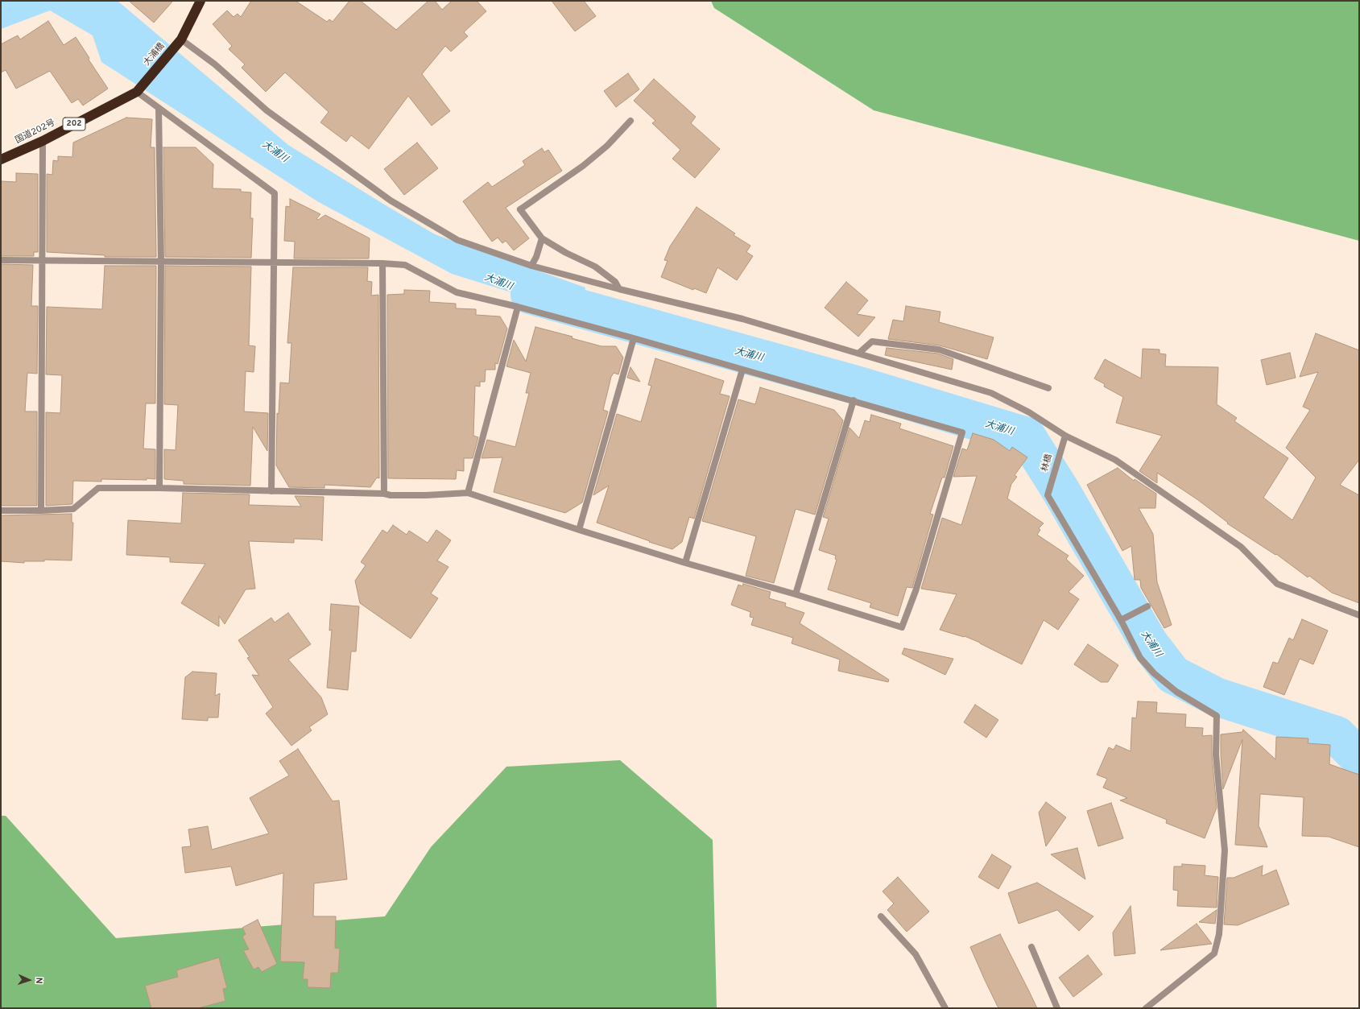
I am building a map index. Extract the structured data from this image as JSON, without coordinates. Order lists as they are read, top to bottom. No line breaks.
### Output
{"streets":{"highway":["大浦橋","202","国道202号"],"street":["林橋"]},"crossings":[["大浦橋","202"],["大浦橋","国道202号"]],"water":["大浦川"],"north":"right"}
